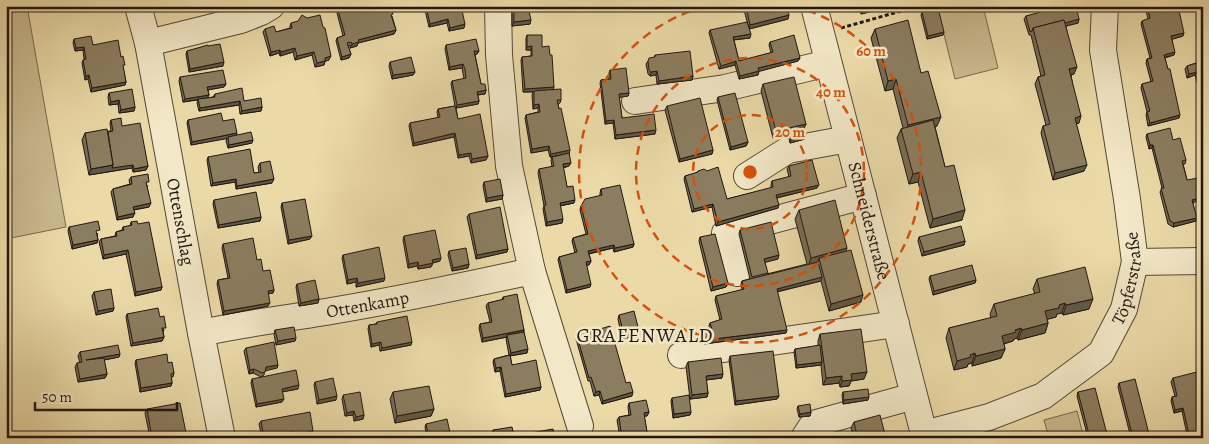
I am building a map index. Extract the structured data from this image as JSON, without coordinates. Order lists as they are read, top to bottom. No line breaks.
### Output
{"streets":{"street":["Ottenschlag","Schneiderstraße","Töpferstraße","Ottenkamp"]},"crossings":[["Ottenschlag","Ottenkamp"],["Schneiderstraße","Töpferstraße"]],"districts":["GRAFENWALD"],"scale_bar":"50 m","rings":["60 m","40 m","20 m"]}
